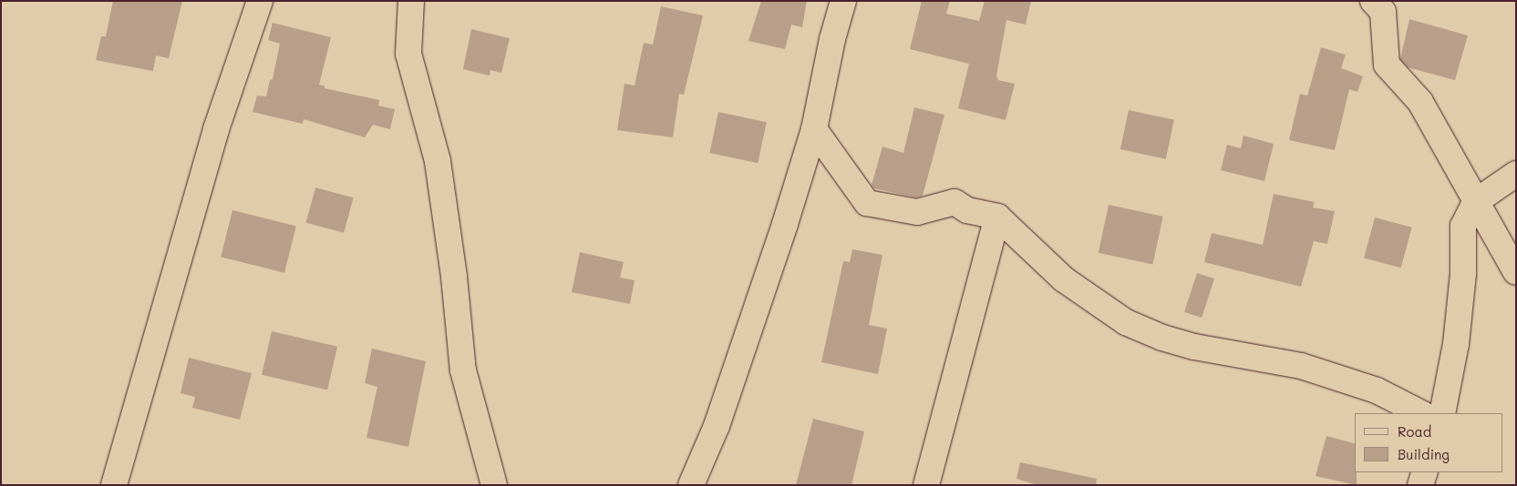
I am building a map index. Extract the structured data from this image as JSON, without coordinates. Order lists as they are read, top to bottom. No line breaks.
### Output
{"legend":["Road","Building"]}
